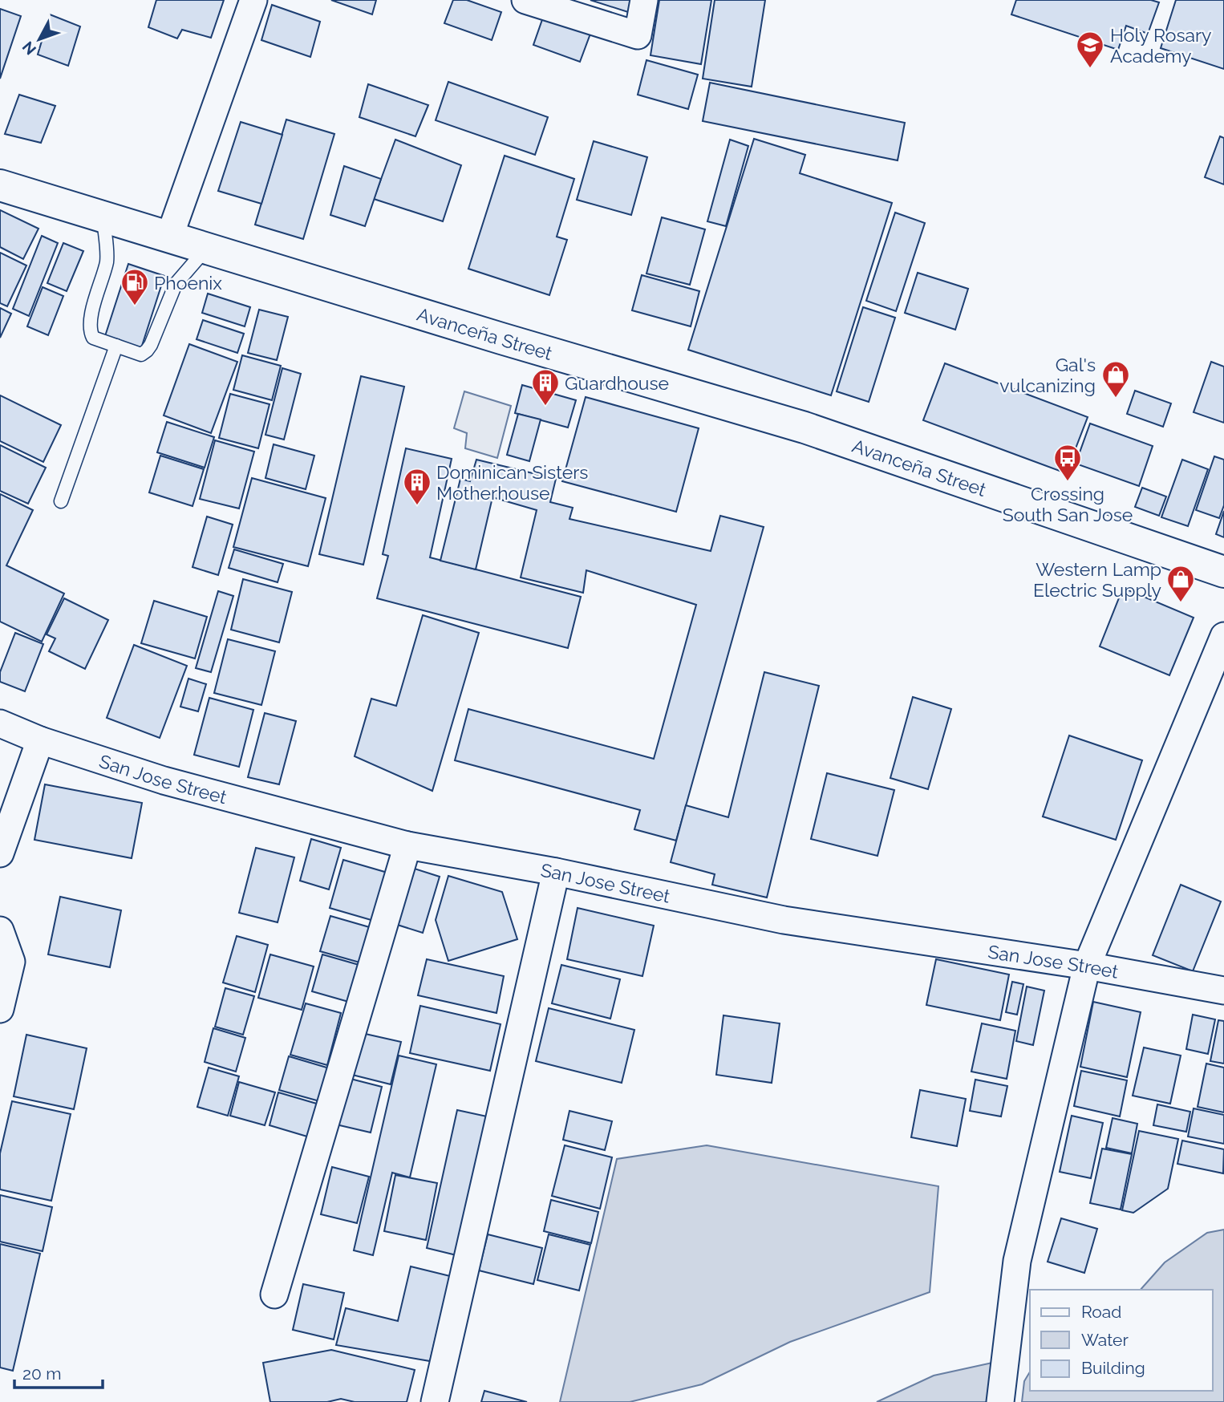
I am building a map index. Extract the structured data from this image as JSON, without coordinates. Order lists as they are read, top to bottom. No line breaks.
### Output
{"streets":{"main road":["Avanceña Street"],"street":["San Jose Street"]},"places":{"school or university":["Holy Rosary Academy"],"fuel station":["Phoenix"],"shop":["Gal's vulcanizing","Western Lamp Electric Supply"],"building":["Guardhouse","Dominican Sisters Motherhouse"],"bus stop":["Crossing South San Jose"]},"legend":["Road","Water","Building"],"scale_bar":"20 m","north":"bottom left"}
